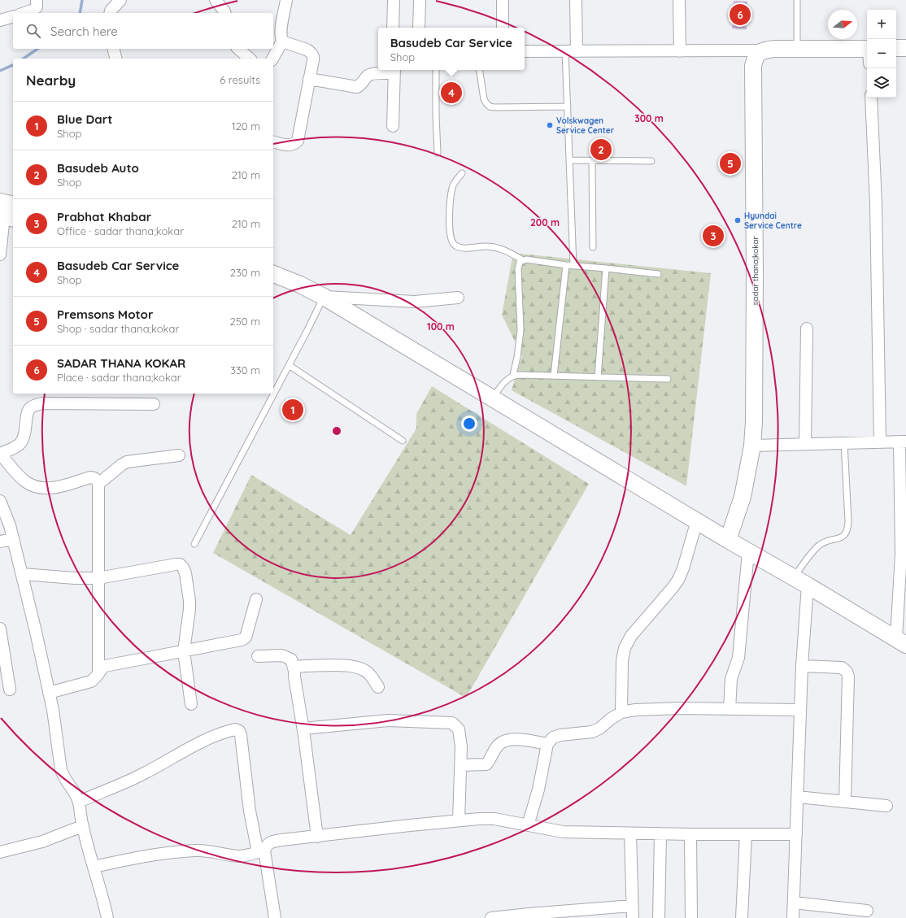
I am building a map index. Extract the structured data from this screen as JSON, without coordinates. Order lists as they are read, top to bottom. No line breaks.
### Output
{"streets":{"main road":["sadar thana;kokar"]},"places":["Volskwagen Service Center","Hyundai Service Centre"],"north":"right","page":{"pins":["6","4","2","5","3","1"],"map_buttons":["+","−"],"search":"Search here","popup":["Basudeb Car Service","Shop"],"heading":["Nearby","6 results"],"list":[{"mark":"1","name":"Blue Dart","note":"Shop","value":"120 m"},{"mark":"2","name":"Basudeb Auto","note":"Shop","value":"210 m"},{"mark":"3","name":"Prabhat Khabar","note":"Office · sadar thana;kokar","value":"210 m"},{"mark":"4","name":"Basudeb Car Service","note":"Shop","value":"230 m"},{"mark":"5","name":"Premsons Motor","note":"Shop · sadar thana;kokar","value":"250 m"},{"mark":"6","name":"SADAR THANA KOKAR","note":"Place · sadar thana;kokar","value":"330 m"}]},"rings":["300 m","200 m","100 m"]}
